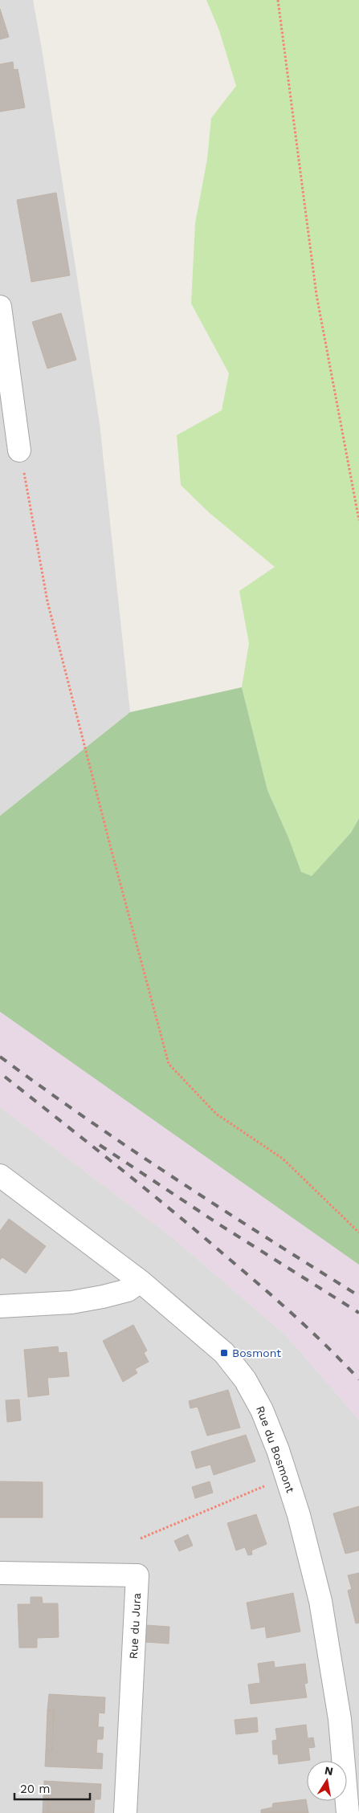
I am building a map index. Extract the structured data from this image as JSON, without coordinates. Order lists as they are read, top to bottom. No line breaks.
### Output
{"streets":{"street":["Rue du Bosmont","Rue du Jura"]},"places":{"transit":["Bosmont"]},"scale_bar":"20 m","north":"top"}
